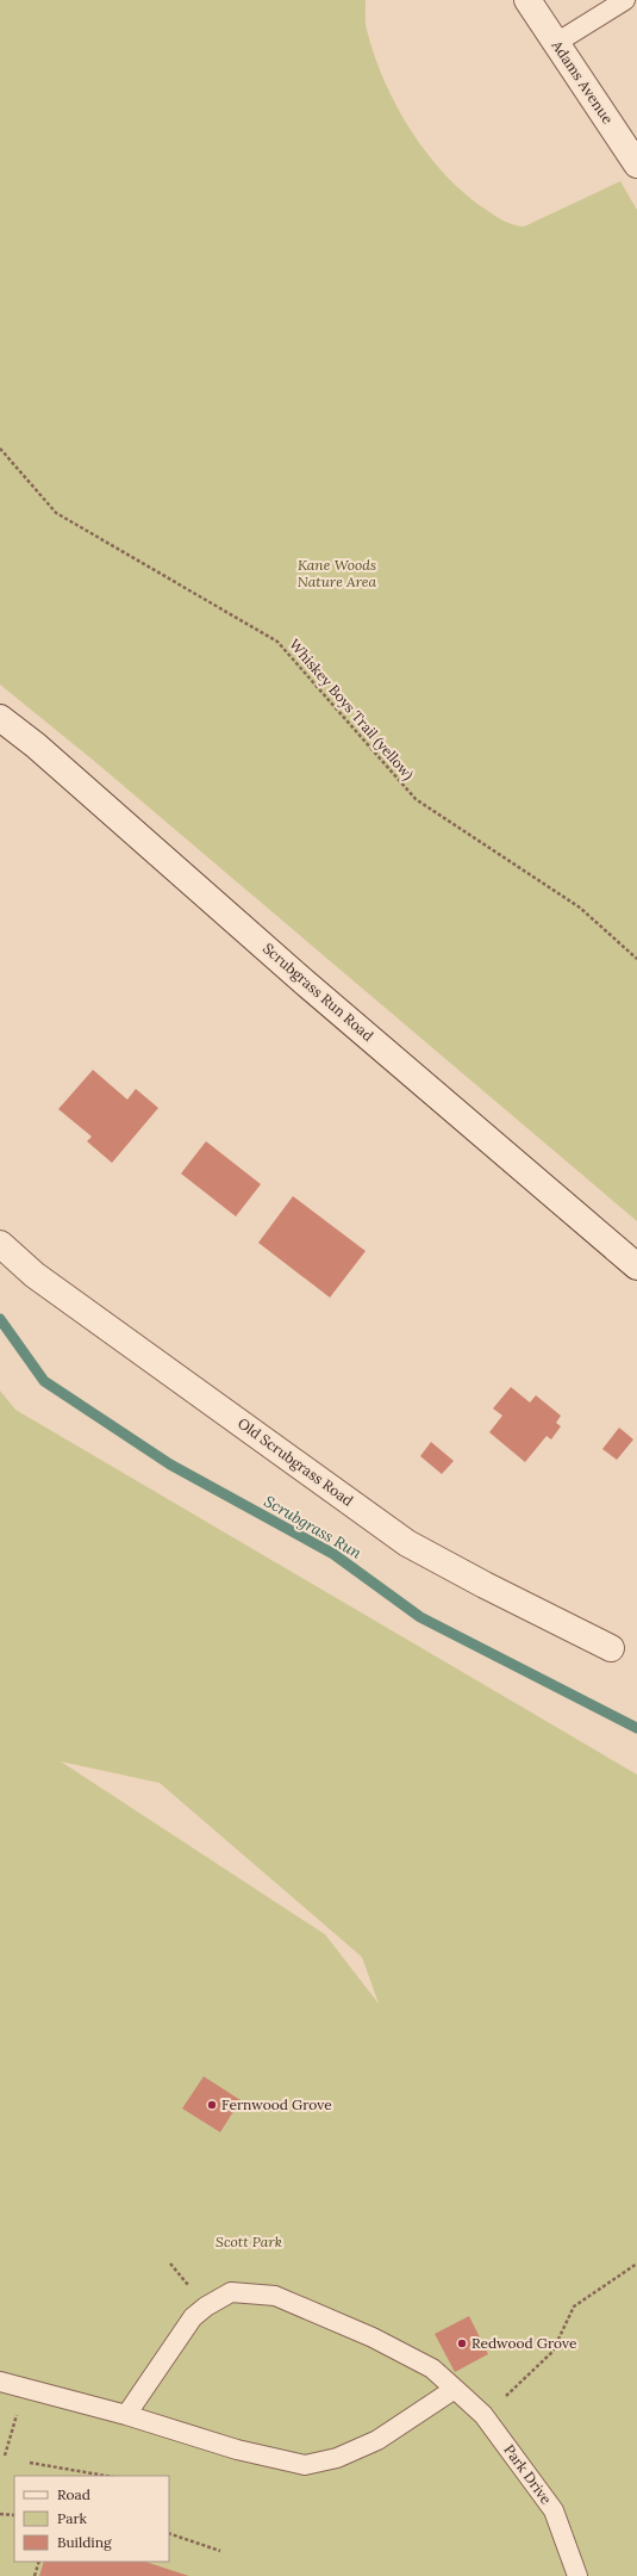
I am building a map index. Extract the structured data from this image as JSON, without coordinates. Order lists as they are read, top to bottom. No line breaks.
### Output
{"streets":{"street":["Adams Avenue","Scrubgrass Run Road","Old Scrubgrass Road"],"lane":["Park Drive"],"path":["Whiskey Boys Trail (yellow)"]},"water":["Scrubgrass Run"],"parks":["Kane Woods Nature Area","Scott Park"],"places":["Fernwood Grove","Redwood Grove"],"legend":["Road","Park","Building"]}
